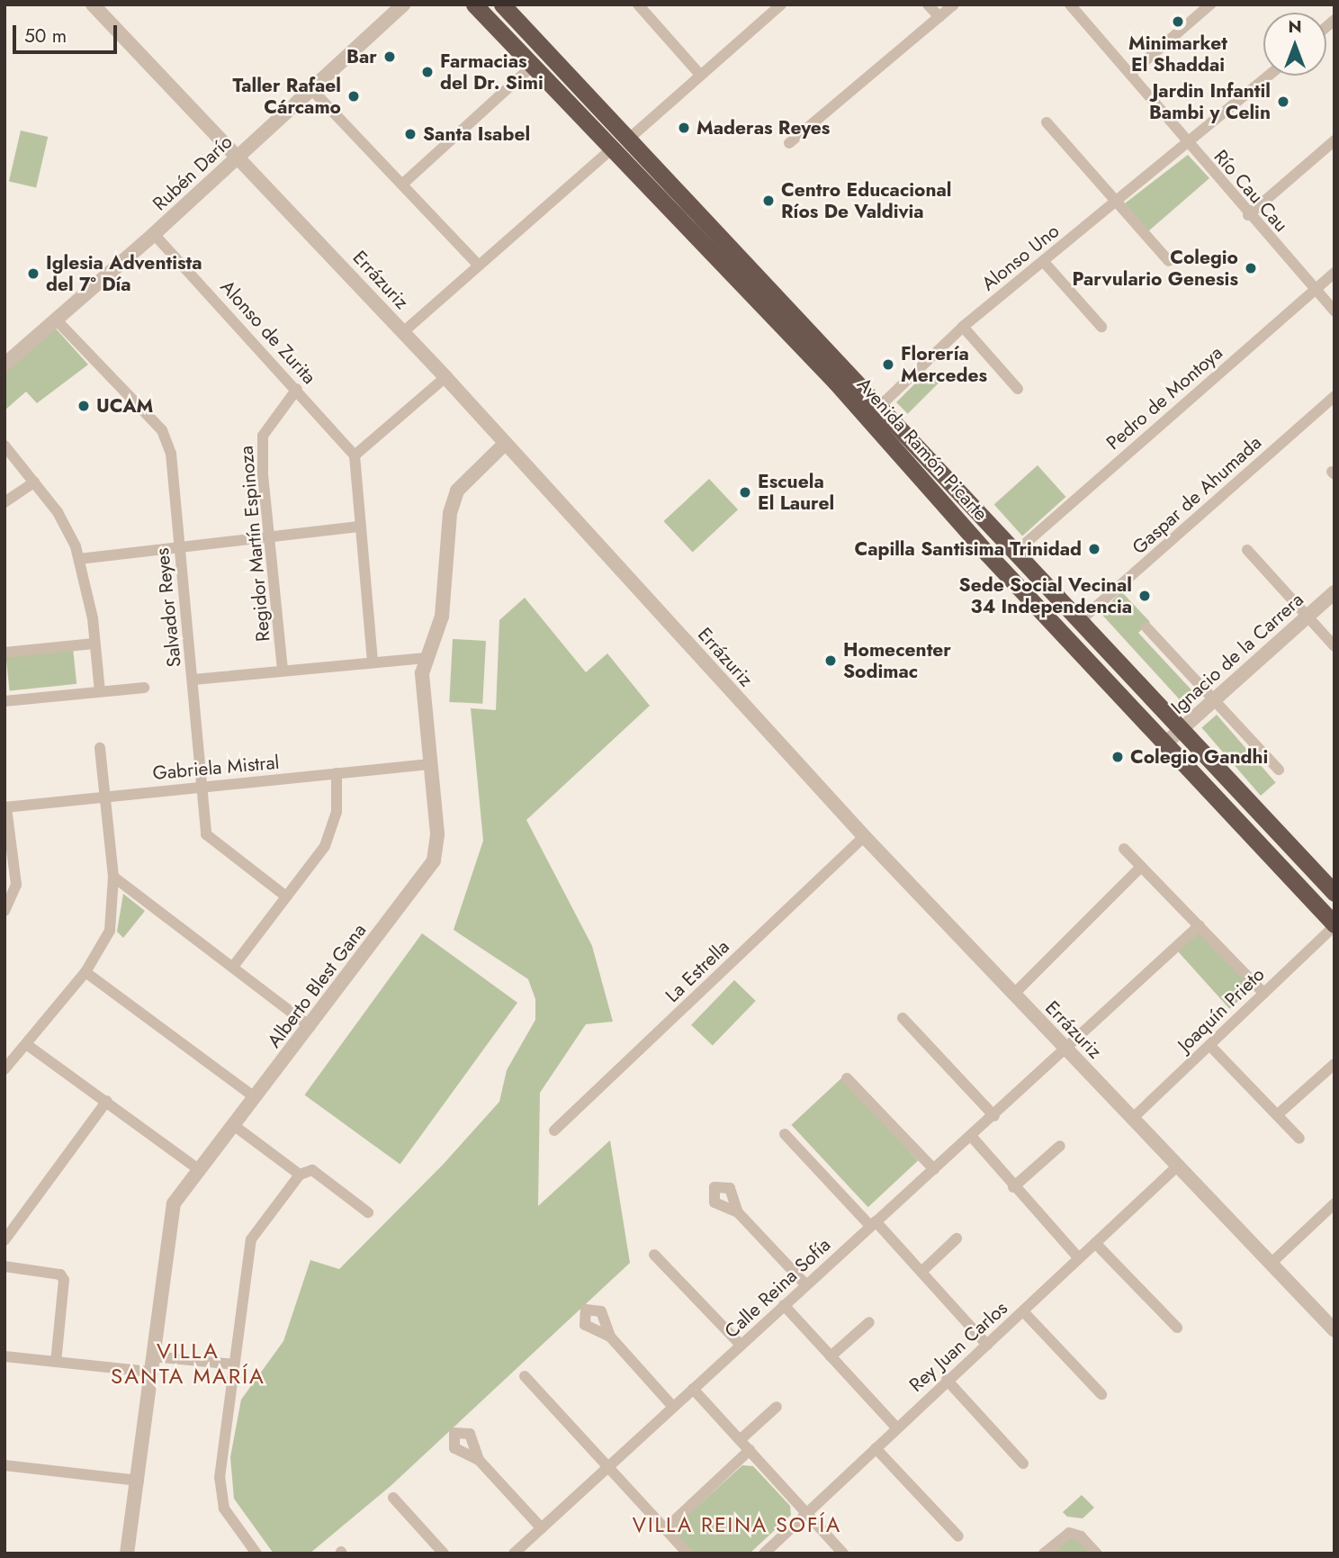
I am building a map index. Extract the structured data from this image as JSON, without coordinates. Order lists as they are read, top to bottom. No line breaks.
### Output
{"streets":{"highway":["Avenida Ramón Picarte"],"street":["Rubén Darío","Río Cau Cau","Alonso Uno","Errázuriz","Alonso de Zurita","Pedro de Montoya","Gaspar de Ahumada","Regidor Martín Espinoza","Salvador Reyes","Ignacio de la Carrera","Gabriela Mistral","La Estrella","Alberto Blest Gana","Joaquín Prieto","Calle Reina Sofía","Rey Juan Carlos"]},"crossings":[["Rubén Darío","Errázuriz"],["Rubén Darío","Alonso de Zurita"],["Rubén Darío","Salvador Reyes"],["Río Cau Cau","Alonso Uno"],["Río Cau Cau","Pedro de Montoya"],["Alonso Uno","Avenida Ramón Picarte"],["Errázuriz","La Estrella"],["Errázuriz","Alberto Blest Gana"],["Errázuriz","Joaquín Prieto"],["Errázuriz","Calle Reina Sofía"],["Errázuriz","Rey Juan Carlos"],["Alonso de Zurita","Regidor Martín Espinoza"],["Pedro de Montoya","Avenida Ramón Picarte"],["Avenida Ramón Picarte","Gaspar de Ahumada"],["Avenida Ramón Picarte","Ignacio de la Carrera"],["Avenida Ramón Picarte","Joaquín Prieto"],["Salvador Reyes","Gabriela Mistral"],["Gabriela Mistral","Alberto Blest Gana"]],"districts":["VILLA SANTA MARÍA","VILLA REINA SOFÍA"],"places":["Minimarket El Shaddai","Bar","Farmacias del Dr. Simi","Taller Rafael Cárcamo","Jardin Infantil Bambi y Celin","Maderas Reyes","Santa Isabel","Centro Educacional Ríos De Valdivia","Colegio Parvulario Genesis","Iglesia Adventista del 7° Día","Florería Mercedes","UCAM","Escuela El Laurel","Capilla Santisima Trinidad","Sede Social Vecinal 34 Independencia","Homecenter Sodimac","Colegio Gandhi"],"scale_bar":"50 m","north":"top"}
